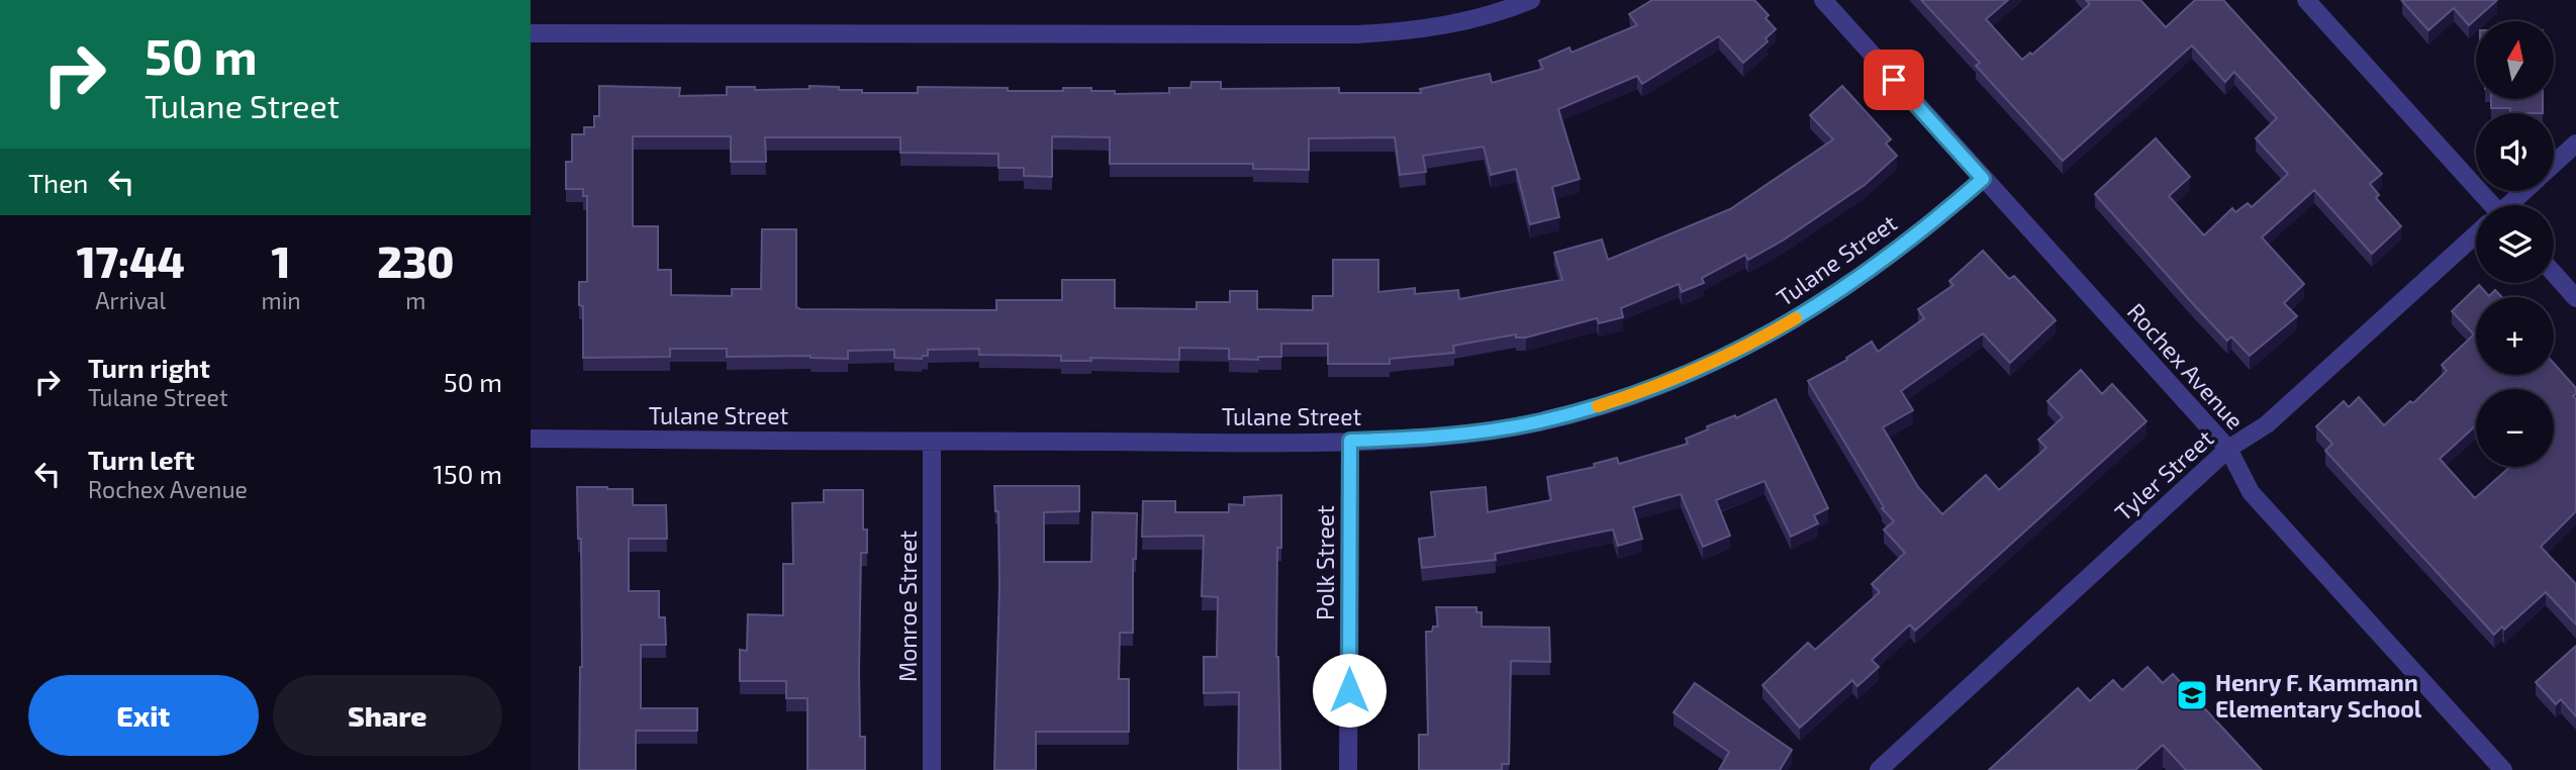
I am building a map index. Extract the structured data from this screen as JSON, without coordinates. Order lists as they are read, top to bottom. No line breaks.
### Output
{"streets":{"street":["Tulane Street","Rochex Avenue","Tyler Street","Polk Street","Monroe Street"]},"crossings":[["Tulane Street","Rochex Avenue"],["Tulane Street","Polk Street"],["Tulane Street","Monroe Street"],["Rochex Avenue","Tyler Street"]],"places":{"school or university":["Henry F. Kammann Elementary School"]},"north":"top","page":{"turn":["50 m","Tulane Street"],"map_buttons":["+","−"],"then":"Then","eta":["17:44","Arrival","1","min","230","m"],"list":[{"name":"Turn right","note":"Tulane Street","value":"50 m"},{"name":"Turn left","note":"Rochex Avenue","value":"150 m"}],"buttons":["Exit","Share"]}}
